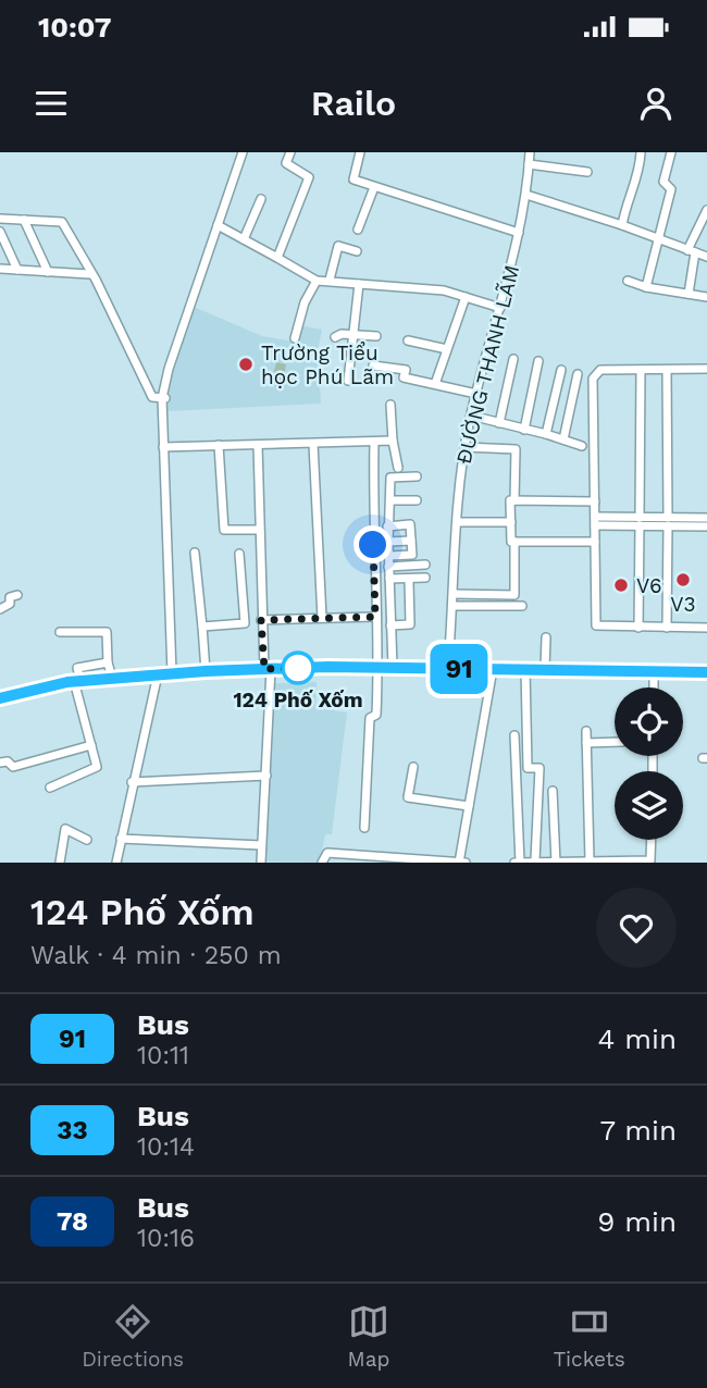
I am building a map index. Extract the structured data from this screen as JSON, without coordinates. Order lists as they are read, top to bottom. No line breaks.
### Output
{"streets":{"street":["ĐƯỜNG THANH LÃM"]},"places":["Trường Tiểu học Phú Lãm","V3","V6","124 Phố Xốm"],"lines":["bus line 91"],"page":{"status":"10:07","header":"Railo","on_map":"91","heading":["124 Phố Xốm","Walk · 4 min · 250 m"],"list":[{"mark":"91","name":"Bus","note":"10:11","value":"4 min"},{"mark":"33","name":"Bus","note":"10:14","value":"7 min"},{"mark":"78","name":"Bus","note":"10:16","value":"9 min"}],"tabs":["Directions","Map","Tickets"]}}
